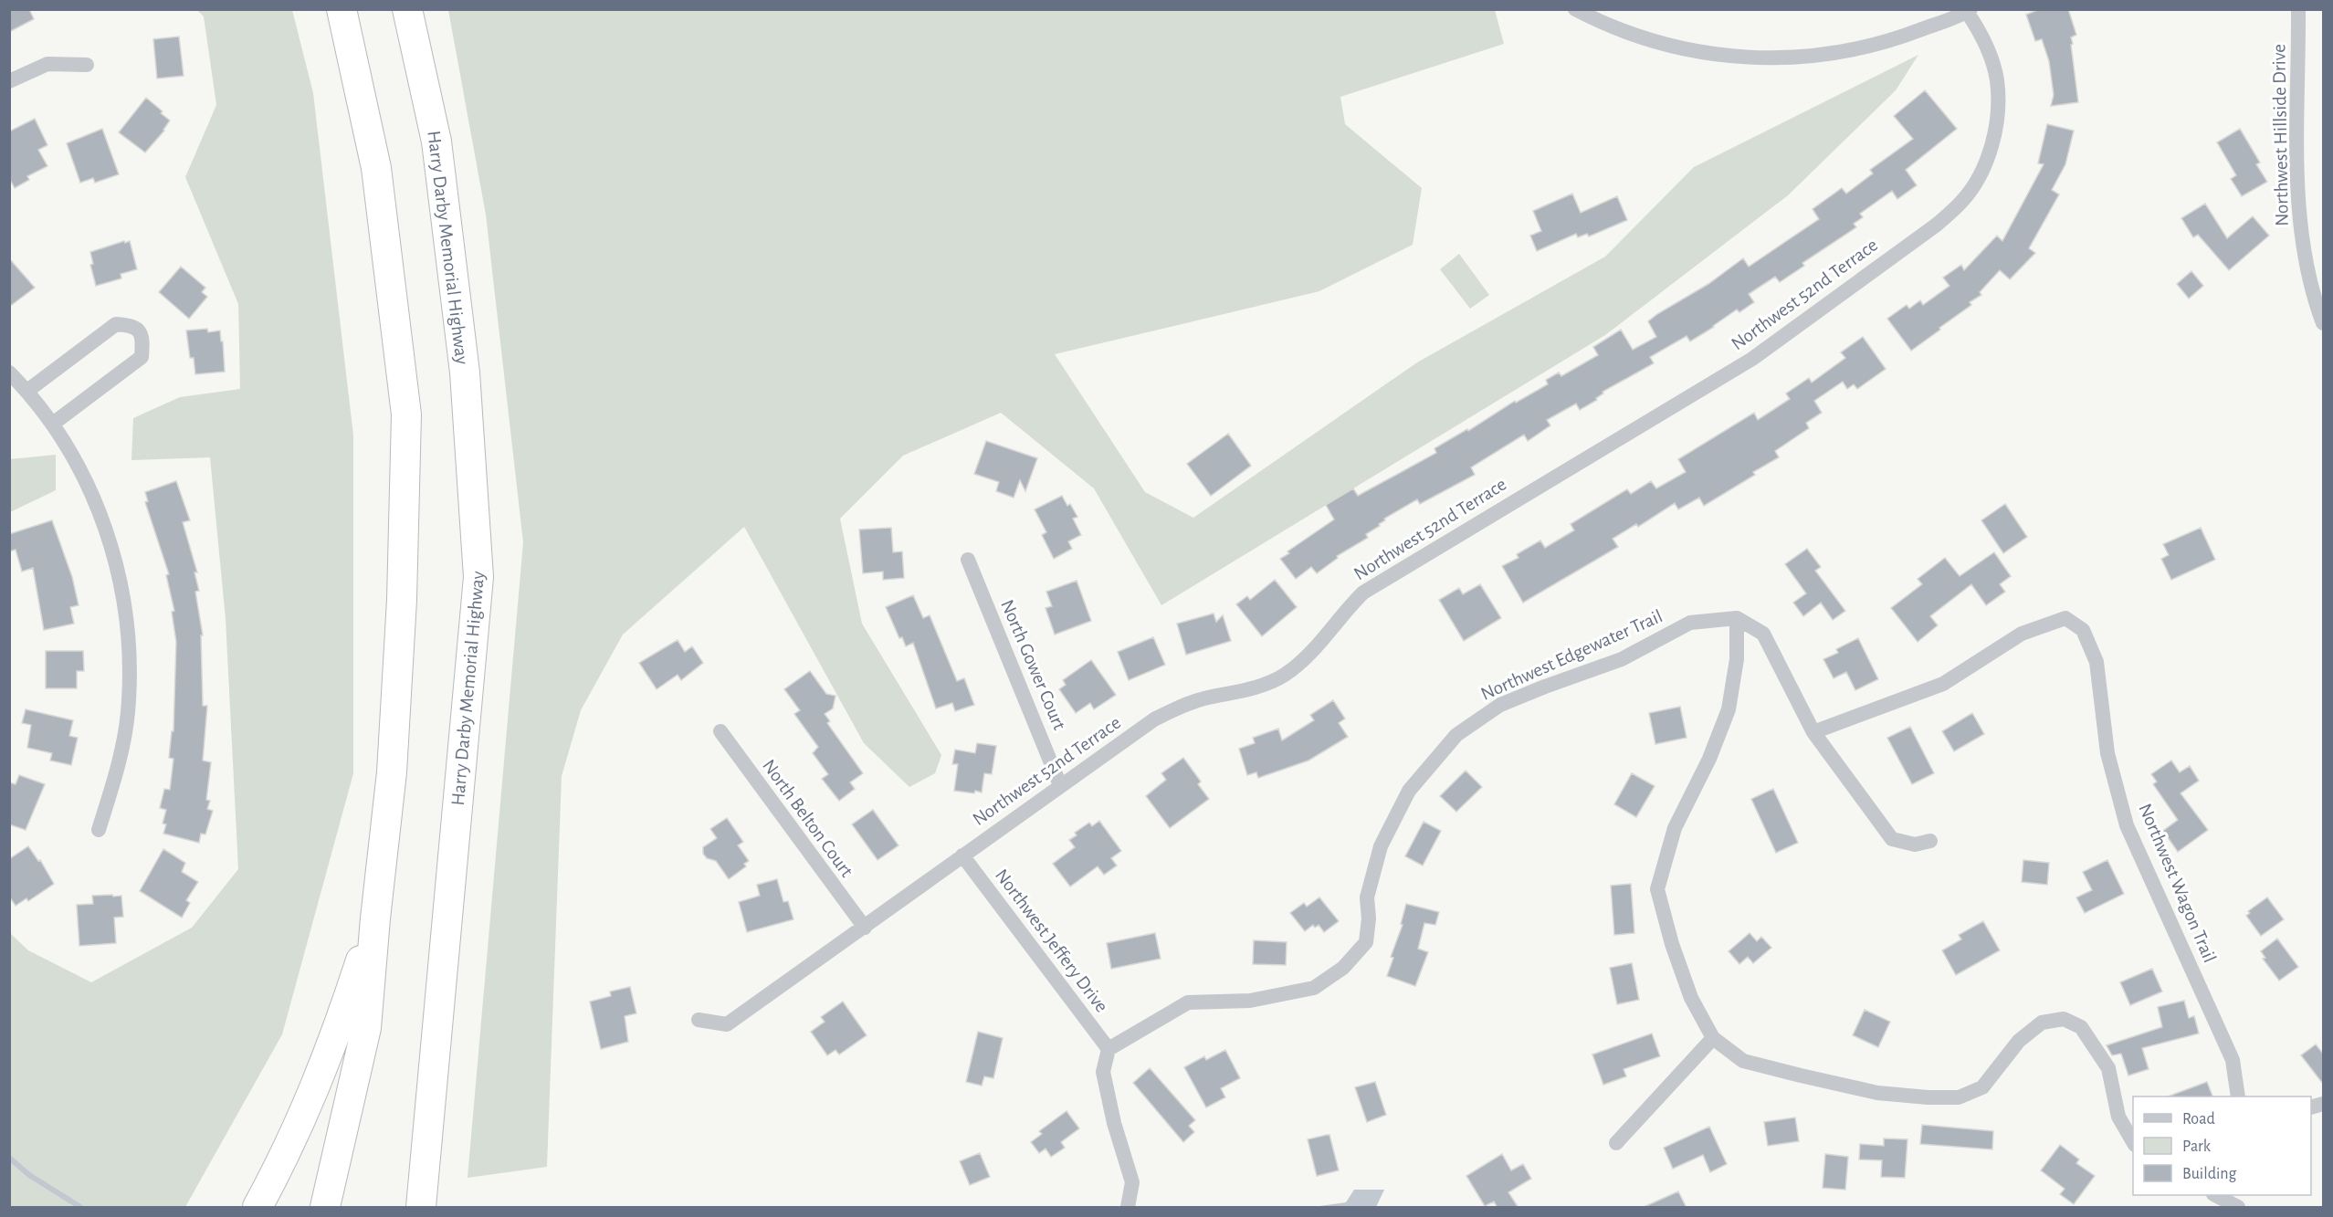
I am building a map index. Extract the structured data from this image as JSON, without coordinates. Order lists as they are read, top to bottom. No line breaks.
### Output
{"streets":{"highway":["Harry Darby Memorial Highway"],"street":["Northwest Hillside Drive","Northwest 52nd Terrace","Northwest Edgewater Trail","North Gower Court","North Belton Court","Northwest Wagon Trail","Northwest Jeffery Drive"]},"crossings":[["Northwest 52nd Terrace","North Gower Court"],["Northwest 52nd Terrace","North Belton Court"],["Northwest 52nd Terrace","Northwest Jeffery Drive"],["Northwest Edgewater Trail","Northwest Jeffery Drive"]],"legend":["Road","Park","Building"]}
